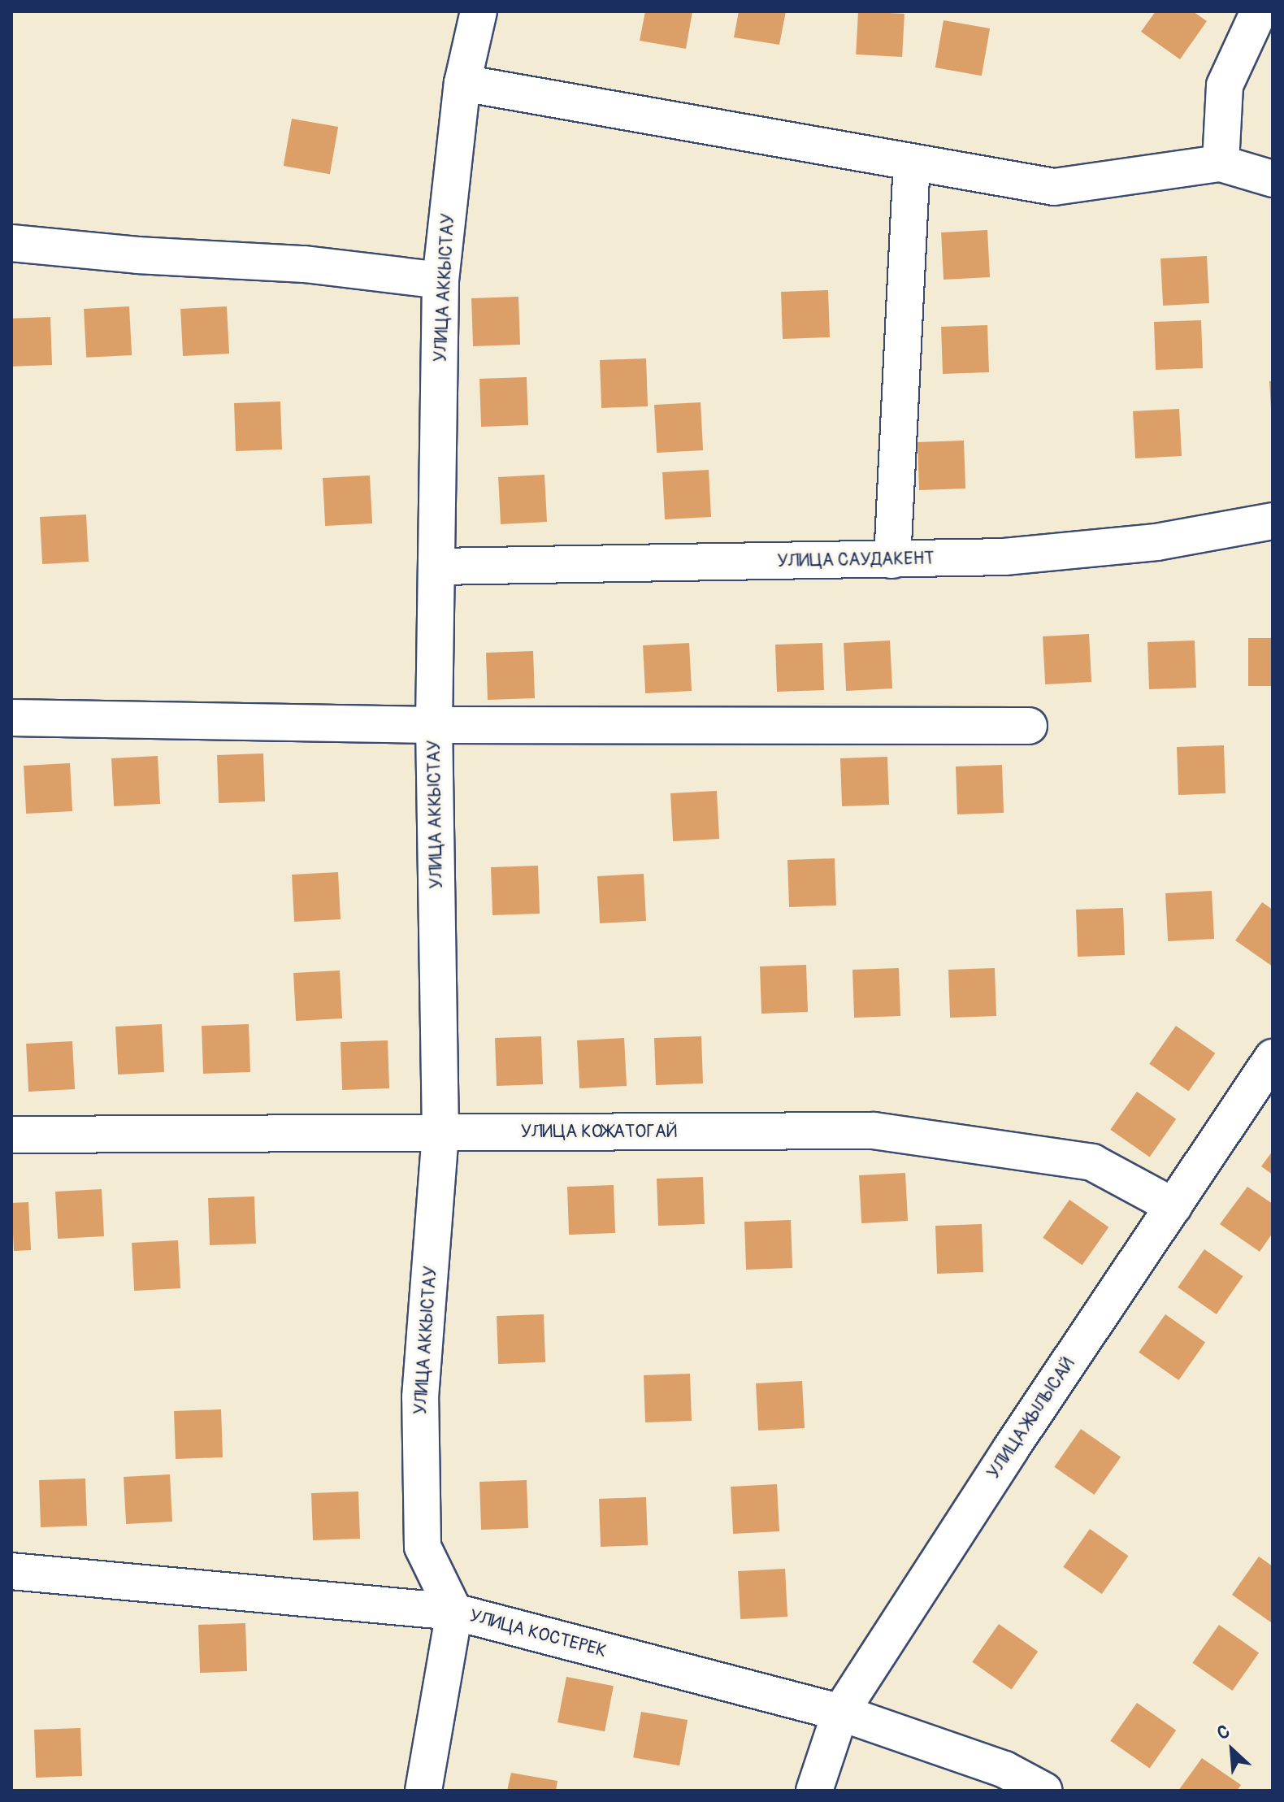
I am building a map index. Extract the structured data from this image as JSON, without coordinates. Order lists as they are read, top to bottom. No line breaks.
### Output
{"streets":{"street":["УЛИЦА АККЫСТАУ","УЛИЦА САУДАКЕНТ","УЛИЦА КОЖАТОГАЙ","УЛИЦА ЖЫЛЫСАЙ","УЛИЦА КОСТЕРЕК"]},"crossings":[["УЛИЦА АККЫСТАУ","УЛИЦА САУДАКЕНТ"],["УЛИЦА АККЫСТАУ","УЛИЦА КОЖАТОГАЙ"],["УЛИЦА АККЫСТАУ","УЛИЦА КОСТЕРЕК"],["УЛИЦА КОЖАТОГАЙ","УЛИЦА ЖЫЛЫСАЙ"],["УЛИЦА ЖЫЛЫСАЙ","УЛИЦА КОСТЕРЕК"]],"north":"top left"}
